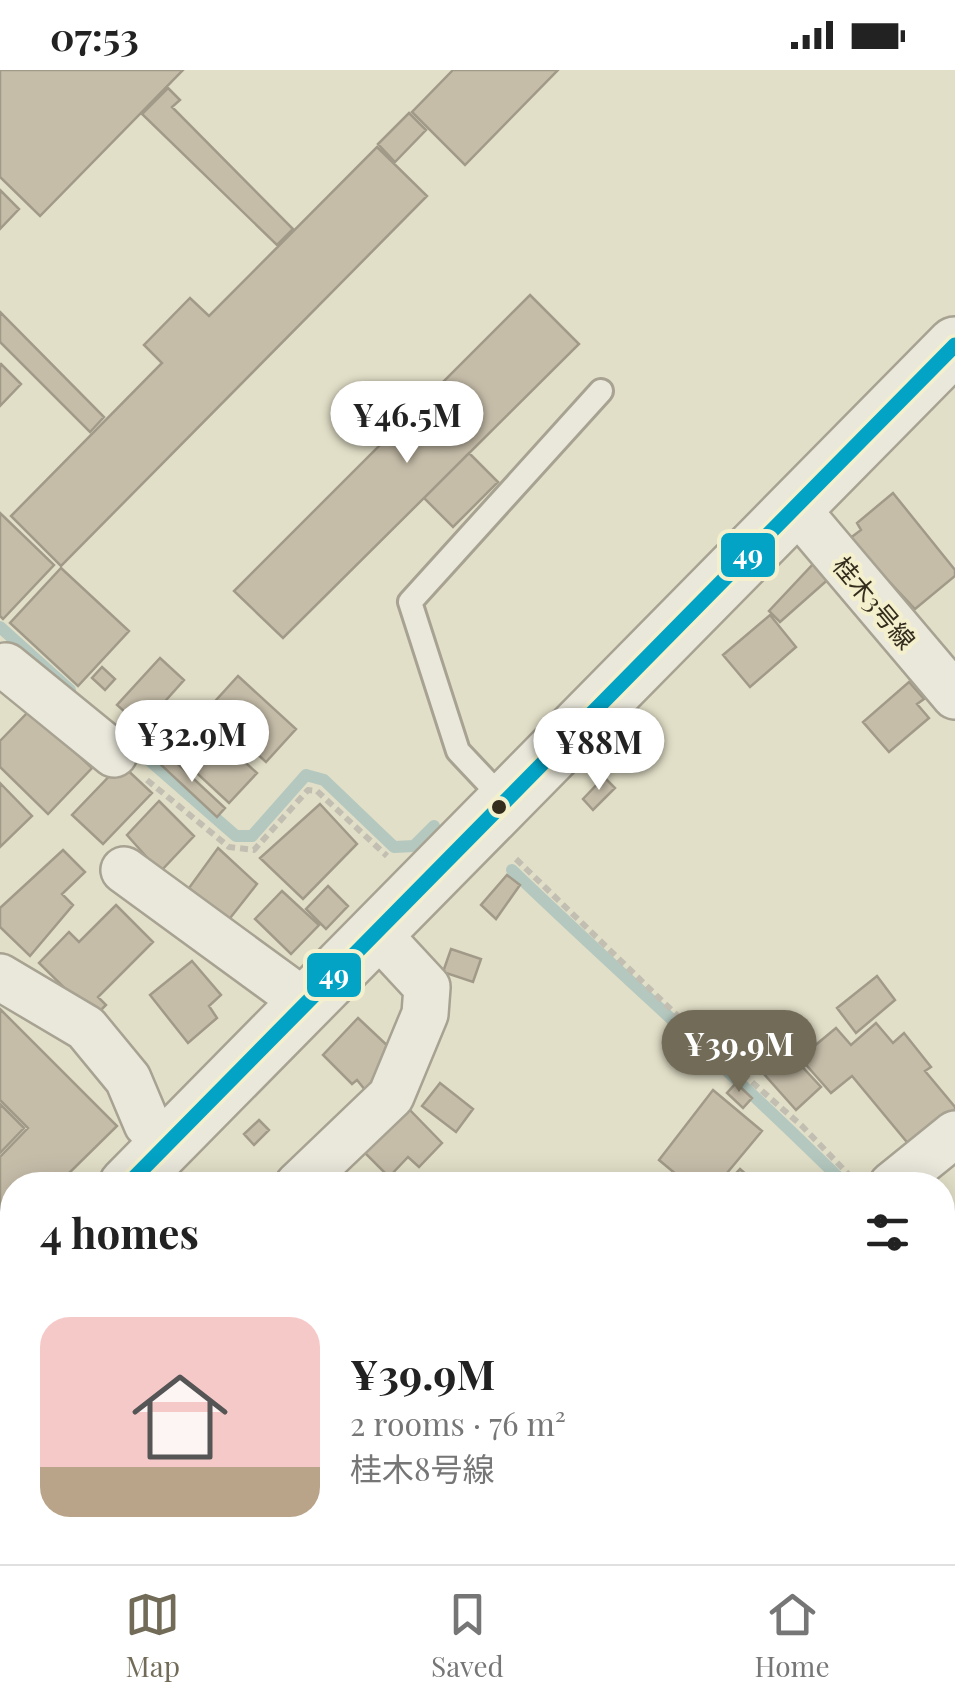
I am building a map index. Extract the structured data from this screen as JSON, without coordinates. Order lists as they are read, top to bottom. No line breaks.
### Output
{"streets":{"street":["桂木3号線"]},"lines":["transit line 49"],"page":{"status":"07:53","price":["¥46.5M","¥32.9M","¥88M","¥39.9M"],"heading":"4 homes","list":[{"name":"¥39.9M","note":"2 rooms · 76 m² · 桂木8号線"}],"tabs":["Map","Saved","Home"]}}
